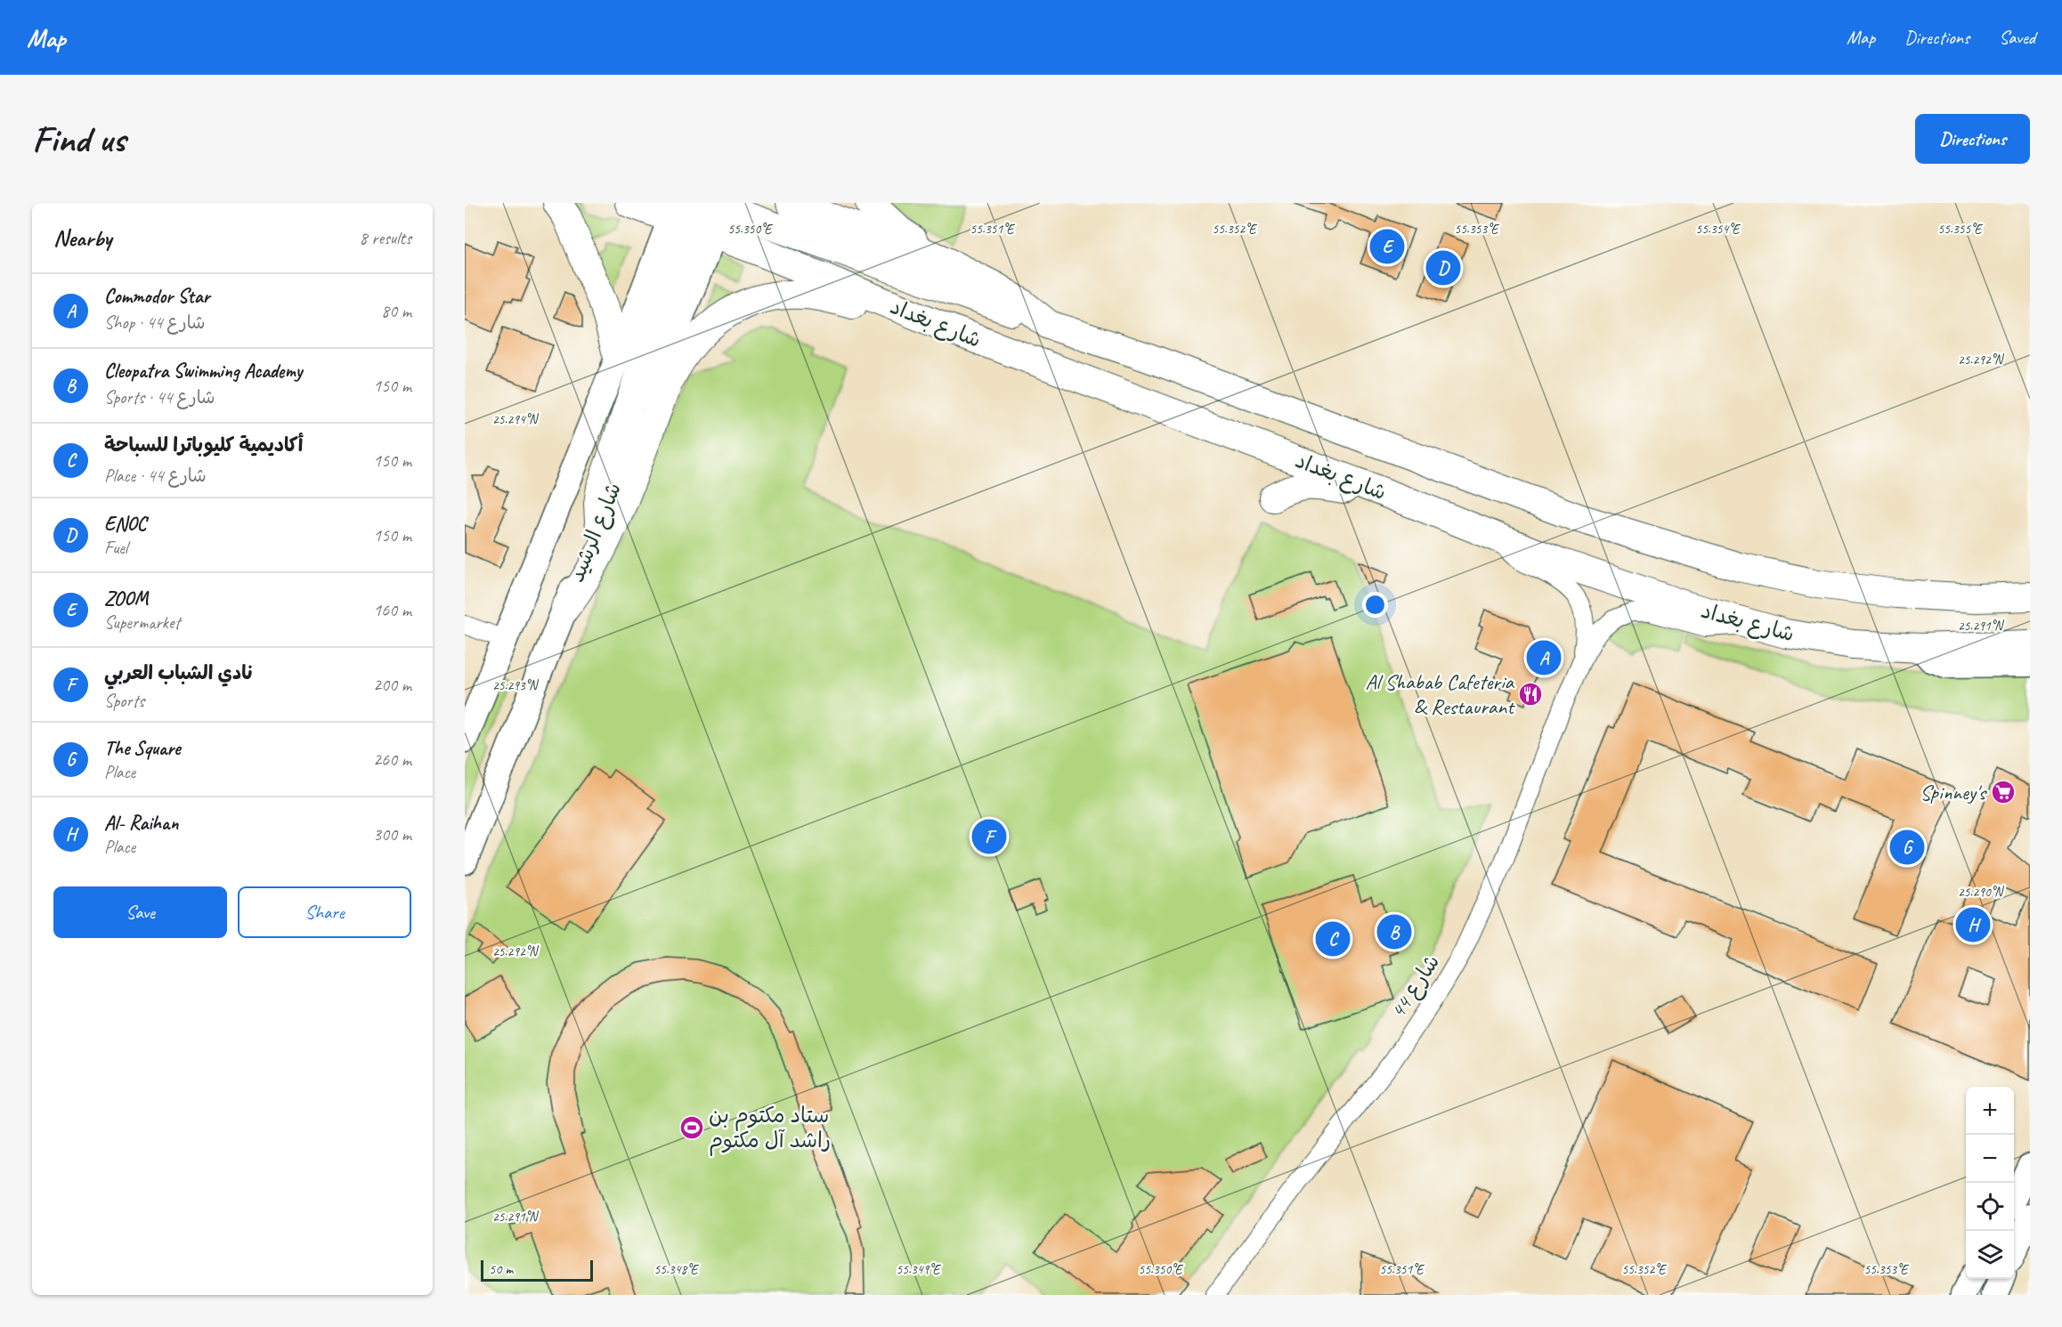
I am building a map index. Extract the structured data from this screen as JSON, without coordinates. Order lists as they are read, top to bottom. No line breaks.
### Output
{"streets":{"main road":["شارع بغداد","شارع الرشيد"],"street":["شارع 44"]},"crossings":[["شارع بغداد","شارع الرشيد"],["شارع بغداد","شارع 44"]],"places":{"restaurant":["Al Shabab Cafeteria & Restaurant"],"supermarket":["Spinney's"],"sports":["ستاد مكتوم بن راشد آل مكتوم"]},"scale_bar":"50 m","page":{"header":"Map","nav":["Map","Directions","Saved"],"buttons":["Directions",["Save","Share"]],"title":"Find us","heading":["Nearby","8 results"],"pins":["E","D","A","F","G","H","B","C"],"list":[{"mark":"A","name":"Commodor Star","note":"Shop · شارع 44","value":"80 m"},{"mark":"B","name":"Cleopatra Swimming Academy","note":"Sports · شارع 44","value":"150 m"},{"mark":"C","name":"أكاديمية كليوباترا للسباحة","note":"Place · شارع 44","value":"150 m"},{"mark":"D","name":"ENOC","note":"Fuel","value":"150 m"},{"mark":"E","name":"ZOOM","note":"Supermarket","value":"160 m"},{"mark":"F","name":"نادي الشباب العربي","note":"Sports","value":"200 m"},{"mark":"G","name":"The Square","note":"Place","value":"260 m"},{"mark":"H","name":"Al- Raihan","note":"Place","value":"300 m"}],"map_buttons":["+","−"],"scale":"50 m"},"coordinates":["55.350°E","55.351°E","55.352°E","55.353°E","55.354°E","55.355°E","25.292°N","25.294°N","25.291°N","25.293°N","25.290°N","55.348°E","55.349°E"]}
